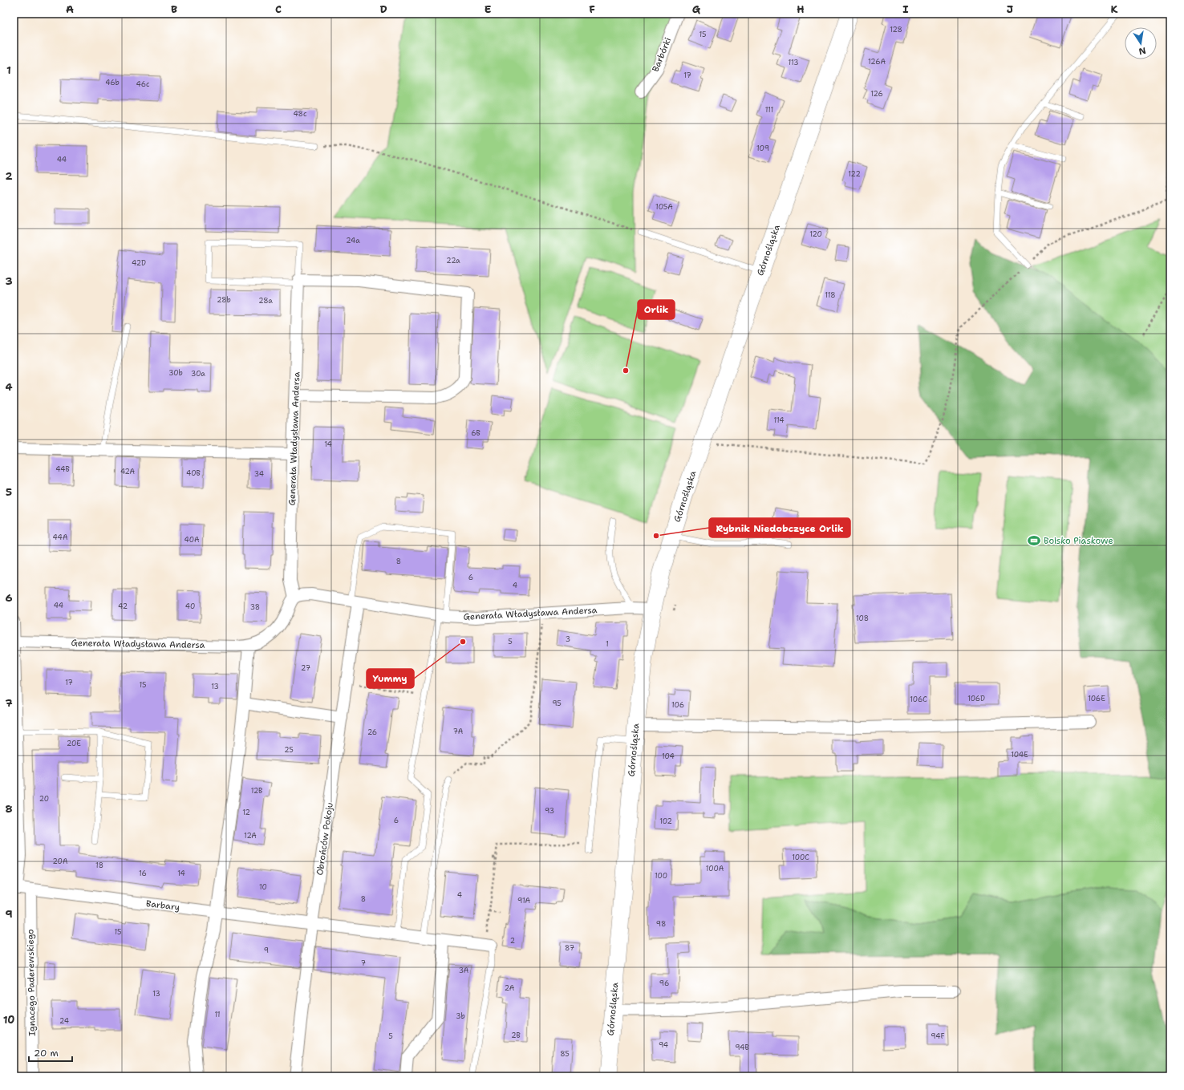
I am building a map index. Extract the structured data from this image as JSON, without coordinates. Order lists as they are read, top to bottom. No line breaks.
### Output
{"streets":{"street":["Barbórki","Górnośląska","Generała Władysława Andersa","Obrońców Pokoju","Barbary","Ignacego Paderewskiego"]},"crossings":[["Górnośląska","Generała Władysława Andersa"],["Generała Władysława Andersa","Obrońców Pokoju"],["Obrońców Pokoju","Barbary"],["Barbary","Ignacego Paderewskiego"]],"places":{"other":["Orlik","Rybnik Niedobczyce Orlik","Yummy"],"sports":["Boisko Piaskowe"]},"house_numbers":["128","15","126A","113","17","46b","46c","126","111","48c","109","44","122","105A","120","24a","22a","42D","118","28b","28a","30b","30a","114","6B","14","44B","42A","40B","34","44A","40A","8","6","4","44","42","40","38","108","3","5","1","27","17","15","13","106D","106E","106C","95","106","7A","26","20E","25","104E","104","12B","20","93","12","6","102","12A","100C","20A","18","100A","16","14","100","10","4","8","91A","98","15","2","87","9","7","3A","96","2A","13","11","3b","24","2B","5","94F","94","94B","85"],"scale_bar":"20 m","north":"bottom","grid":{"columns":["A","B","C","D","E","F","G","H","I","J","K"],"rows":["1","2","3","4","5","6","7","8","9","10"]}}
